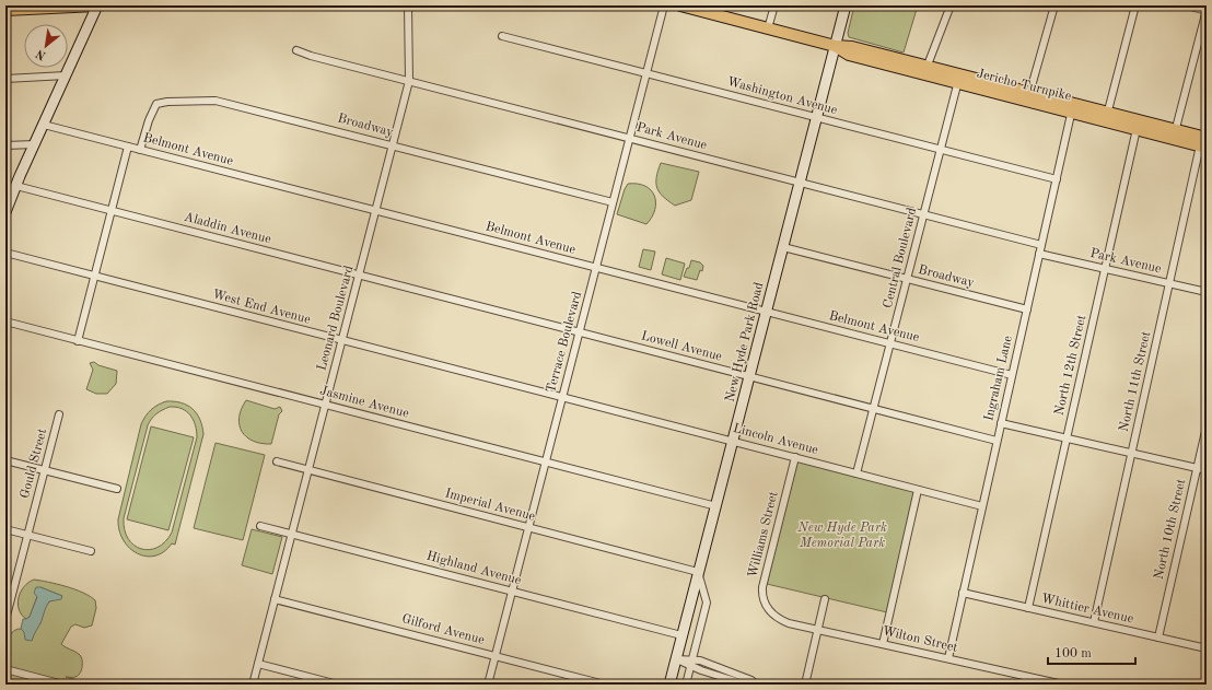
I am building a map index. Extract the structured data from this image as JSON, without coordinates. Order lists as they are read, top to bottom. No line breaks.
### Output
{"streets":{"main road":["Jericho Turnpike","New Hyde Park Road"],"street":["Washington Avenue","Broadway","Park Avenue","Belmont Avenue","Aladdin Avenue","Central Boulevard","West End Avenue","Leonard Boulevard","Terrace Boulevard","Lowell Avenue","North 12th Street","Ingraham Lane","North 11th Street","Jasmine Avenue","Lincoln Avenue","Gould Street","Imperial Avenue","North 10th Street","Williams Street","Highland Avenue","Whittier Avenue","Gilford Avenue","Wilton Street"]},"crossings":[["Jericho Turnpike","Central Boulevard"],["Jericho Turnpike","New Hyde Park Road"],["Jericho Turnpike","North 12th Street"],["Jericho Turnpike","Ingraham Lane"],["Jericho Turnpike","North 11th Street"],["Washington Avenue","Central Boulevard"],["Washington Avenue","Terrace Boulevard"],["Washington Avenue","New Hyde Park Road"],["Washington Avenue","Ingraham Lane"],["Broadway","Belmont Avenue"],["Broadway","Central Boulevard"],["Broadway","Leonard Boulevard"],["Broadway","Terrace Boulevard"],["Broadway","New Hyde Park Road"],["Broadway","Ingraham Lane"],["Park Avenue","Central Boulevard"],["Park Avenue","Leonard Boulevard"],["Park Avenue","Terrace Boulevard"],["Park Avenue","New Hyde Park Road"],["Park Avenue","North 12th Street"],["Park Avenue","Ingraham Lane"],["Park Avenue","North 11th Street"],["Belmont Avenue","Central Boulevard"],["Belmont Avenue","Leonard Boulevard"],["Belmont Avenue","Terrace Boulevard"],["Belmont Avenue","New Hyde Park Road"],["Belmont Avenue","Ingraham Lane"],["Aladdin Avenue","Leonard Boulevard"],["Aladdin Avenue","Lowell Avenue"],["Central Boulevard","Lowell Avenue"],["Central Boulevard","Lincoln Avenue"],["West End Avenue","Leonard Boulevard"],["West End Avenue","Terrace Boulevard"],["West End Avenue","Lincoln Avenue"],["Leonard Boulevard","Jasmine Avenue"],["Leonard Boulevard","Imperial Avenue"],["Leonard Boulevard","Highland Avenue"],["Leonard Boulevard","Gilford Avenue"],["Terrace Boulevard","Lowell Avenue"],["Terrace Boulevard","Jasmine Avenue"],["Terrace Boulevard","Lincoln Avenue"],["Terrace Boulevard","Imperial Avenue"],["Terrace Boulevard","Highland Avenue"],["Terrace Boulevard","Gilford Avenue"],["New Hyde Park Road","Lowell Avenue"],["New Hyde Park Road","Jasmine Avenue"],["New Hyde Park Road","Lincoln Avenue"],["New Hyde Park Road","Imperial Avenue"],["New Hyde Park Road","Highland Avenue"],["Lowell Avenue","Ingraham Lane"],["North 12th Street","Whittier Avenue"],["Ingraham Lane","Lincoln Avenue"],["Ingraham Lane","Whittier Avenue"],["Ingraham Lane","Wilton Street"],["North 11th Street","Whittier Avenue"],["Lincoln Avenue","Williams Street"],["North 10th Street","Whittier Avenue"],["Williams Street","Wilton Street"]],"parks":["New Hyde Park Memorial Park"],"scale_bar":"100 m","north":"bottom left"}
